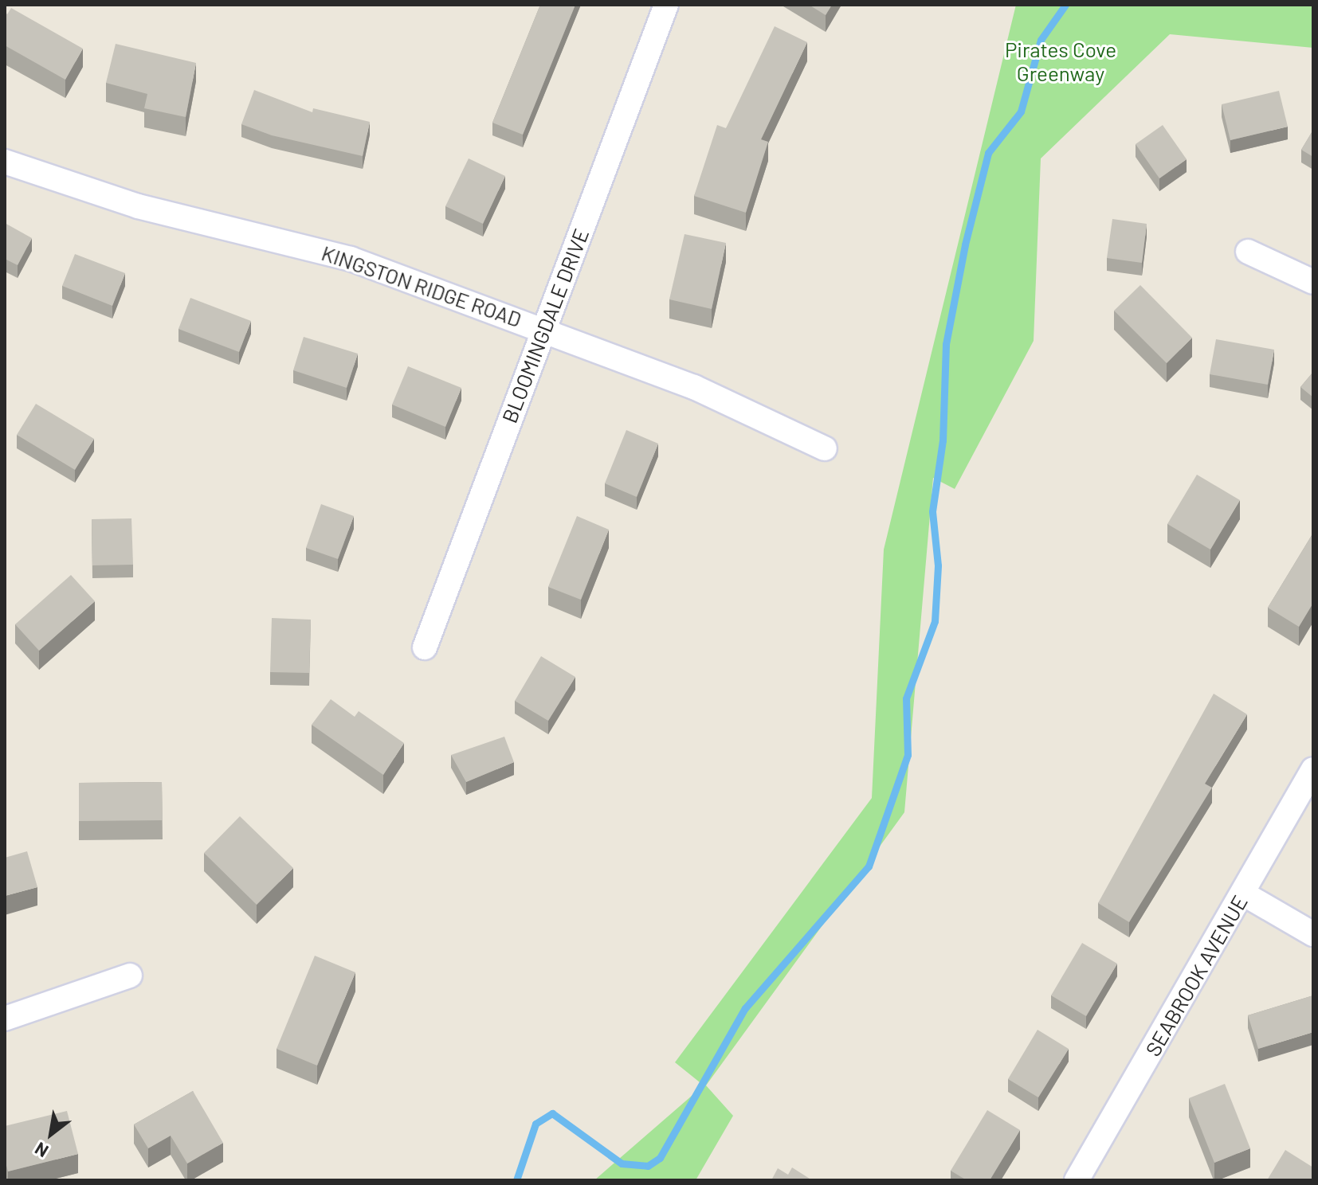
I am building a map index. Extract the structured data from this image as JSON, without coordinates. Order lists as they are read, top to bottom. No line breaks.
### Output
{"streets":{"street":["KINGSTON RIDGE ROAD","BLOOMINGDALE DRIVE","SEABROOK AVENUE"]},"crossings":[["KINGSTON RIDGE ROAD","BLOOMINGDALE DRIVE"]],"parks":["Pirates Cove Greenway"],"north":"bottom left"}
